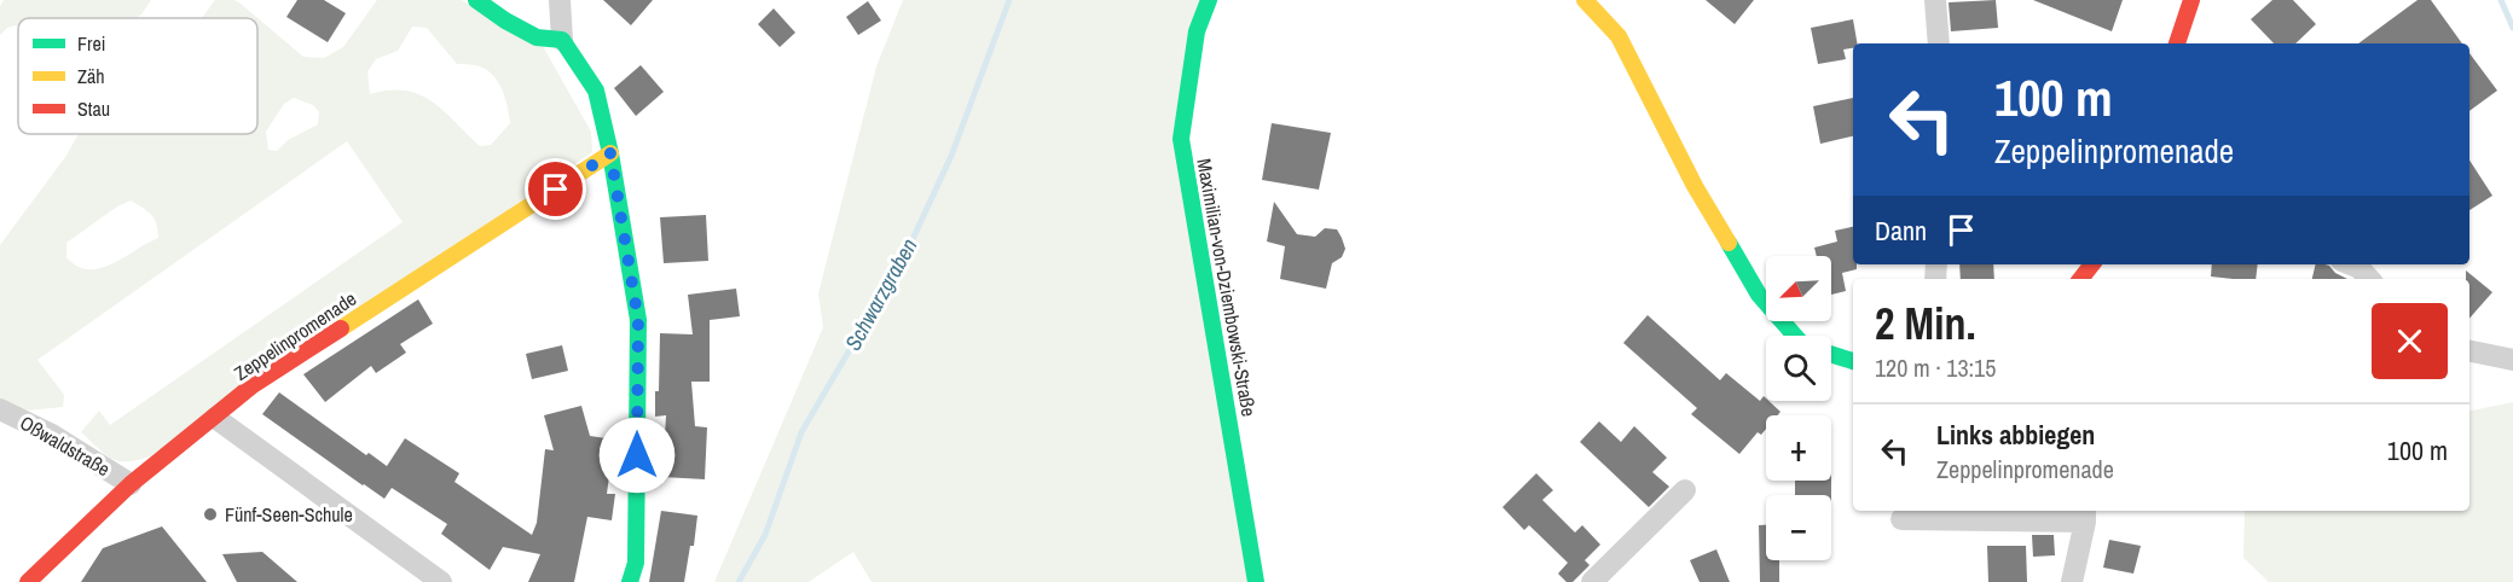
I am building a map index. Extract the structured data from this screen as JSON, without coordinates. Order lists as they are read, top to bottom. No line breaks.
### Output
{"streets":{"street":["Maximilian-von-Dziembowski-Straße","Zeppelinpromenade","Oßwaldstraße"]},"crossings":[["Zeppelinpromenade","Oßwaldstraße"]],"water":["Schwarzgraben"],"places":["Fünf-Seen-Schule"],"legend":["Frei","Zäh","Stau"],"north":"bottom left","page":{"turn":["100 m","Zeppelinpromenade"],"then":"Dann","map_buttons":["+","−"],"heading":["2 Min.","120 m · 13:15"],"list":[{"name":"Links abbiegen","note":"Zeppelinpromenade","value":"100 m"}]}}
